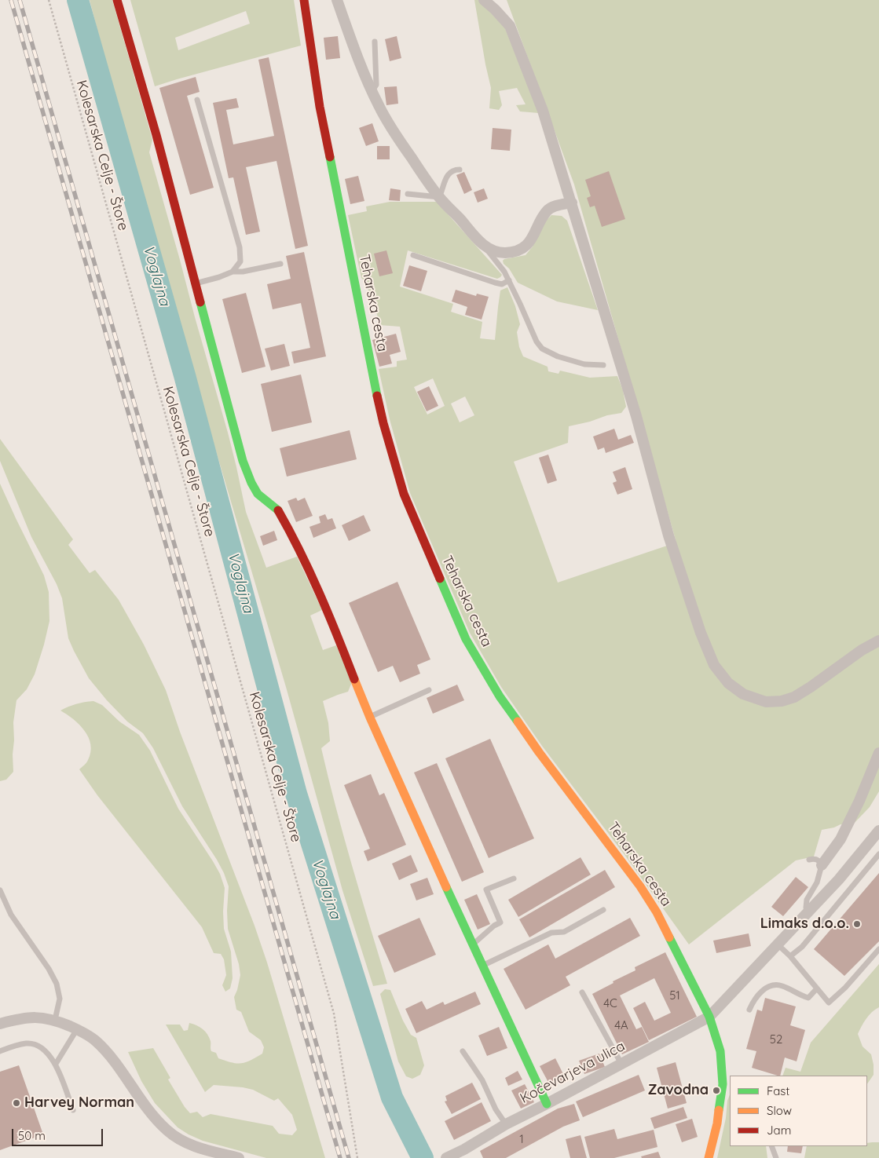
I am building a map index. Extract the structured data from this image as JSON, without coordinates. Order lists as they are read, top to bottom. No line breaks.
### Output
{"streets":{"street":["Teharska cesta","Kočevarjeva ulica"],"path":["Kolesarska Celje - Štore"]},"crossings":[["Teharska cesta","Kočevarjeva ulica"]],"water":["Voglajna"],"places":["Limaks d.o.o.","Zavodna","Harvey Norman"],"house_numbers":["51","4C","4A","52","1"],"legend":["Fast","Slow","Jam"],"scale_bar":"50 m"}
